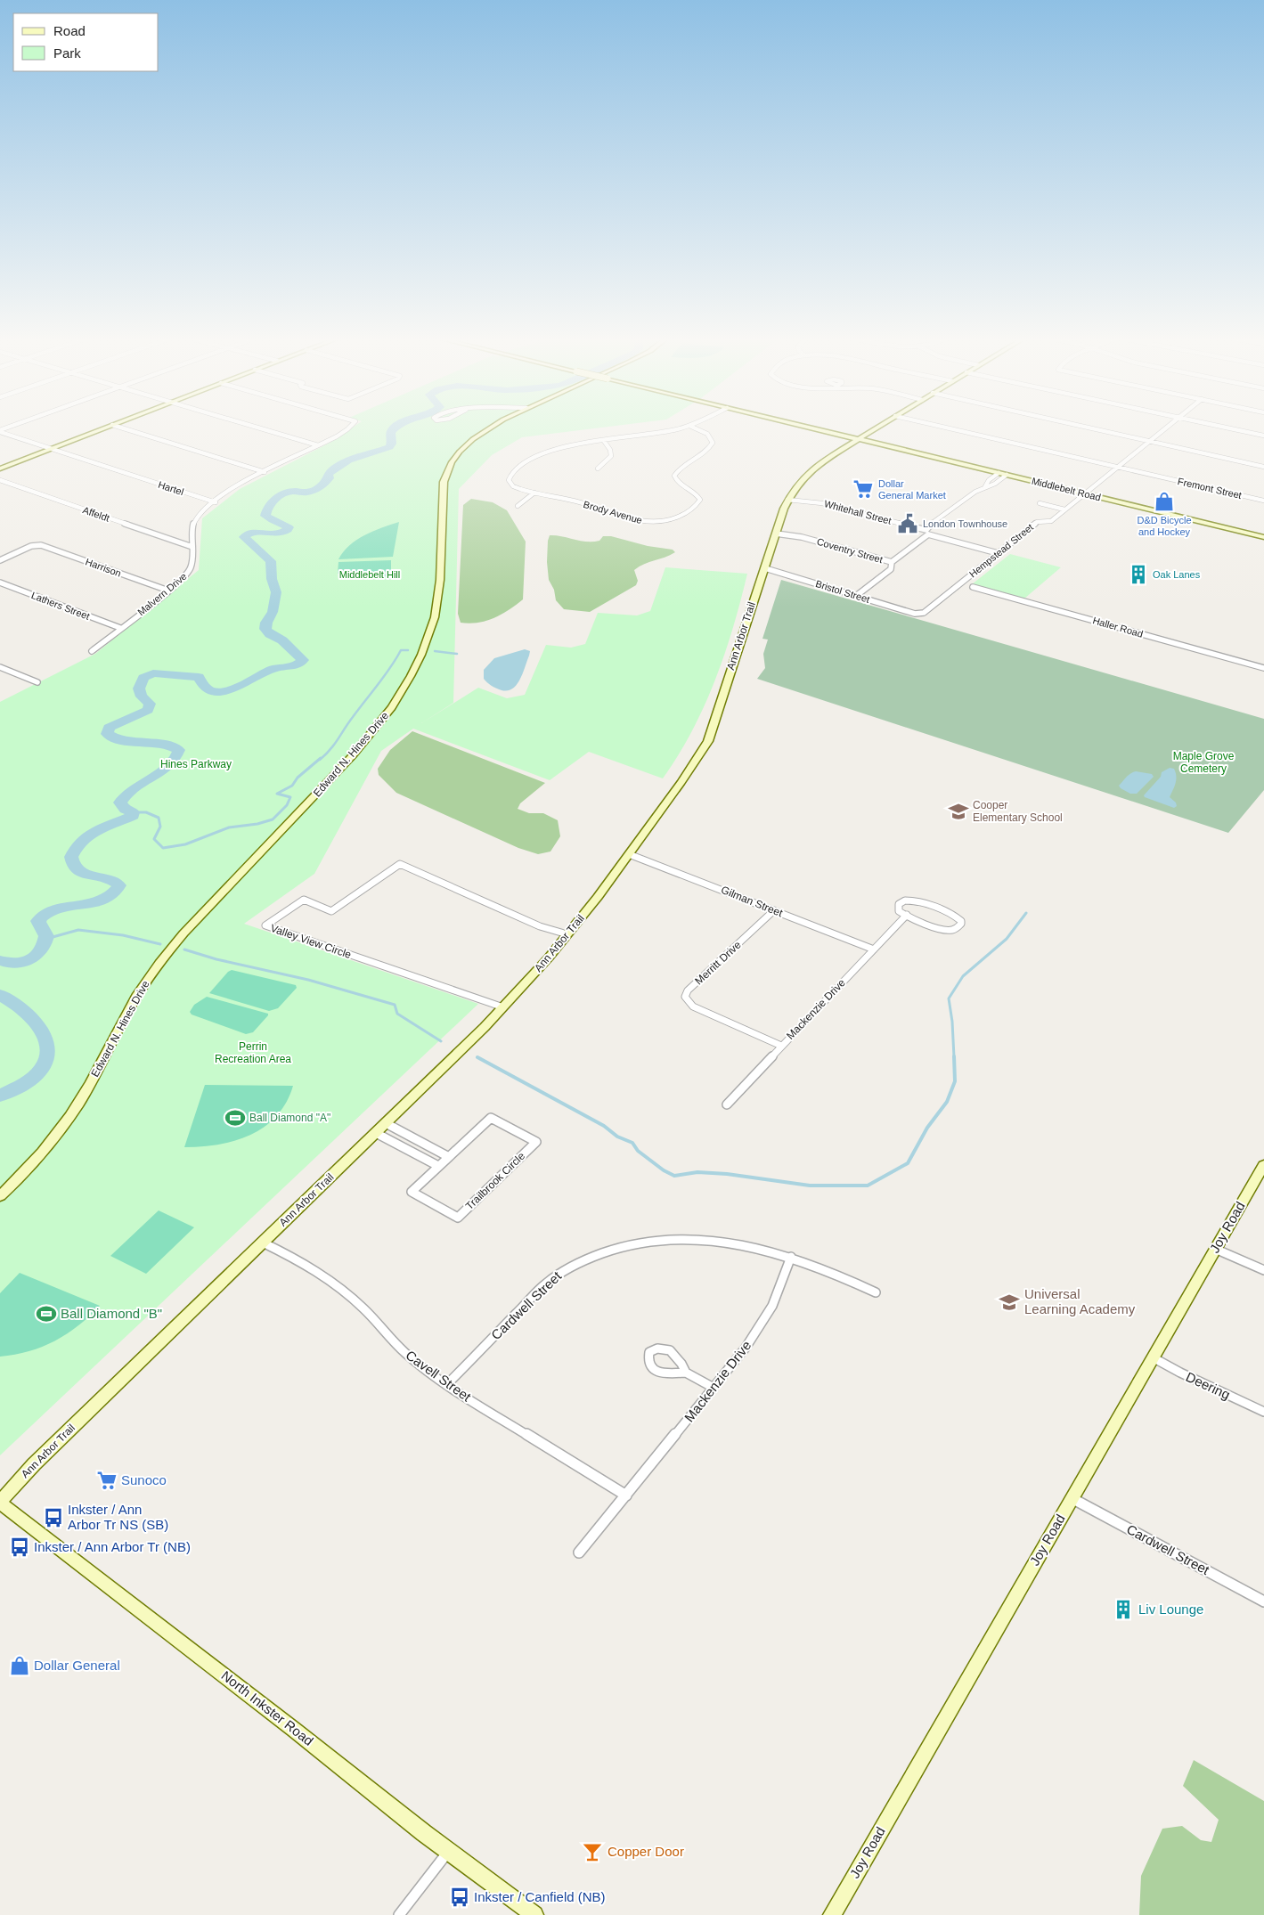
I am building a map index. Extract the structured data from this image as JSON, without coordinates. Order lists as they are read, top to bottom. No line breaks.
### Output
{"streets":{"street":["Hartel","Fremont Street","Middlebelt Road","Brody Avenue","Whitehall Street","Affeldt","Coventry Street","Hempstead Street","Harrison","Bristol Street","Malvern Drive","Lathers Street","Haller Road","Ann Arbor Trail","Edward N. Hines Drive","Gilman Street","Valley View Circle","Merritt Drive","Mackenzie Drive","Trailbrook Circle","Joy Road","Cardwell Street","Cavell Street","Deering","North Inkster Road"]},"crossings":[["Hartel","Malvern Drive"],["Middlebelt Road","Hempstead Street"],["Middlebelt Road","Ann Arbor Trail"],["Whitehall Street","Hempstead Street"],["Whitehall Street","Ann Arbor Trail"],["Affeldt","Malvern Drive"],["Coventry Street","Ann Arbor Trail"],["Hempstead Street","Bristol Street"],["Harrison","Malvern Drive"],["Bristol Street","Ann Arbor Trail"],["Malvern Drive","Lathers Street"],["Ann Arbor Trail","Gilman Street"],["Ann Arbor Trail","Valley View Circle"],["Ann Arbor Trail","Cavell Street"],["Ann Arbor Trail","North Inkster Road"],["Gilman Street","Merritt Drive"],["Gilman Street","Mackenzie Drive"],["Merritt Drive","Mackenzie Drive"],["Mackenzie Drive","Cardwell Street"],["Mackenzie Drive","Cavell Street"],["Joy Road","Cardwell Street"],["Joy Road","Deering"],["Cardwell Street","Cavell Street"]],"parks":["Middlebelt Hill","Maple Grove Cemetery","Hines Parkway","Perrin Recreation Area"],"places":{"supermarket":["Dollar General Market","Sunoco"],"shop":["D&D Bicycle and Hockey","Dollar General"],"public building":["London Townhouse"],"building":["Oak Lanes","Liv Lounge"],"school or university":["Cooper Elementary School","Universal Learning Academy"],"sports":["Ball Diamond \"A\"","Ball Diamond \"B\""],"bus stop":["Inkster / Ann Arbor Tr NS (SB)","Inkster / Ann Arbor Tr (NB)","Inkster / Canfield (NB)"],"bar":["Copper Door"]},"legend":["Road","Park"]}
